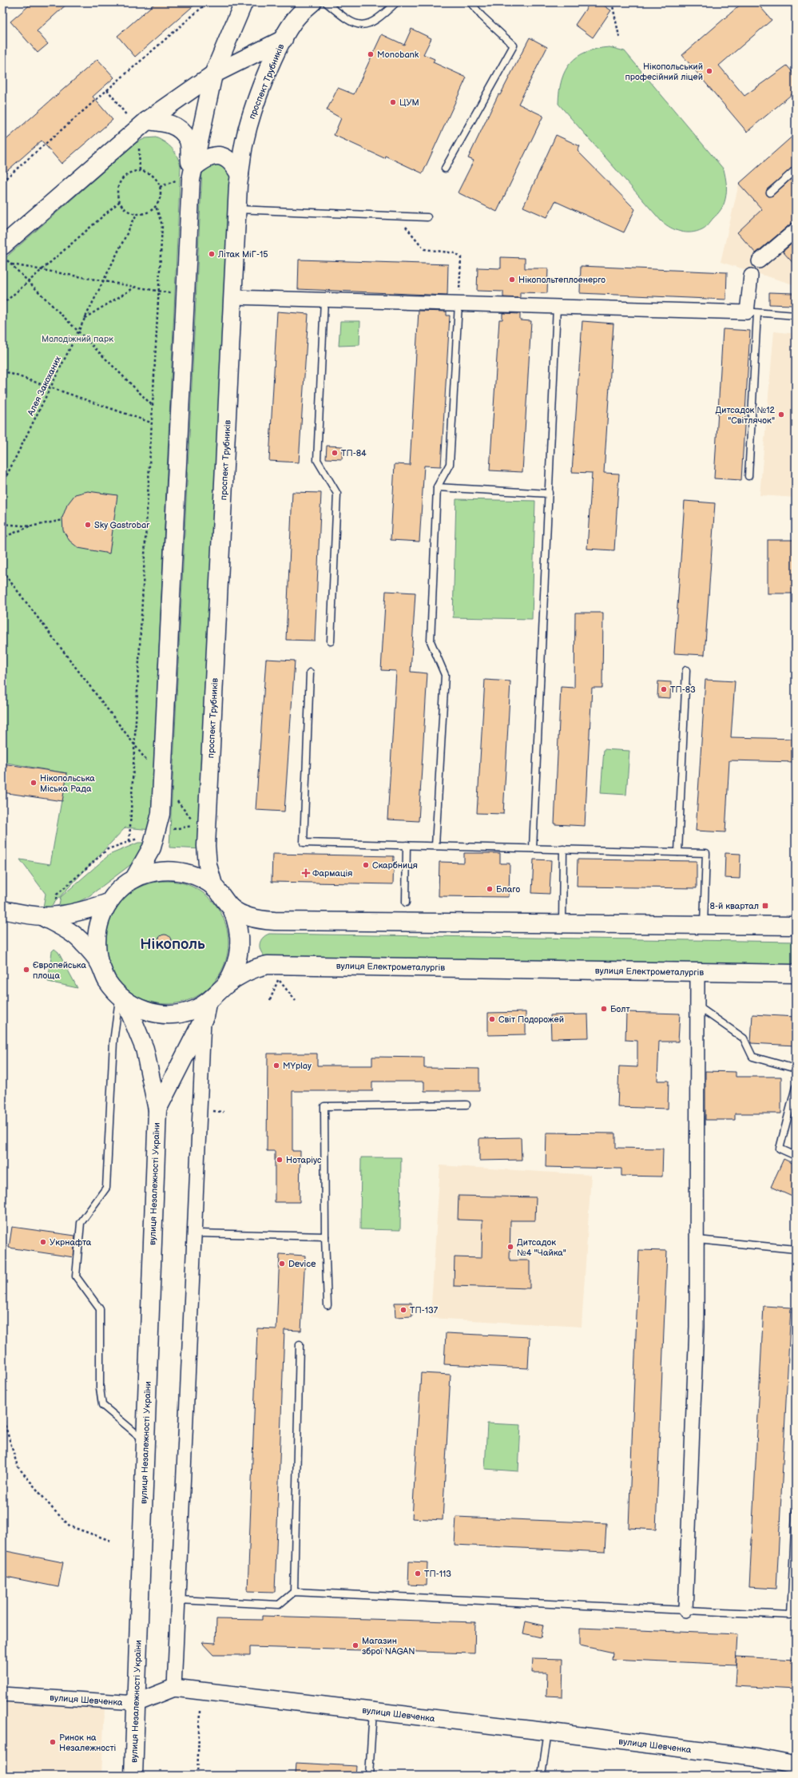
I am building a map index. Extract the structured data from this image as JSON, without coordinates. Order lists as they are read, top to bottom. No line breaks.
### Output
{"streets":{"main road":["проспект Трубників","вулиця Електрометалургів","вулиця Незалежності України"],"street":["вулиця Шевченка"],"path":["Алея Закоханих"]},"crossings":[["вулиця Незалежності України","вулиця Шевченка"]],"districts":["Нікополь"],"parks":["Молодіжний парк"],"places":{"other":["Monobank","Нікопольський професійний ліцей","ЦУМ","Літак МіГ-15","Нікопольтеплоенерго","Дитсадок №12 \"Світлячок\"","ТП-84","Sky Gastrobar","ТП-83","Нiкопольська Міська Рада","Скарбниця","Благо","Європейська площа","Болт","Світ Подорожей","MYplay","Нотаріус","Укрнафта","Дитсадок №4 \"Чайка\"","Device","ТП-137","ТП-113","Магазин зброї NAGAN","Ринок на Незалежності"],"health":["Фармація"],"transit":["8-й квартал"]}}
